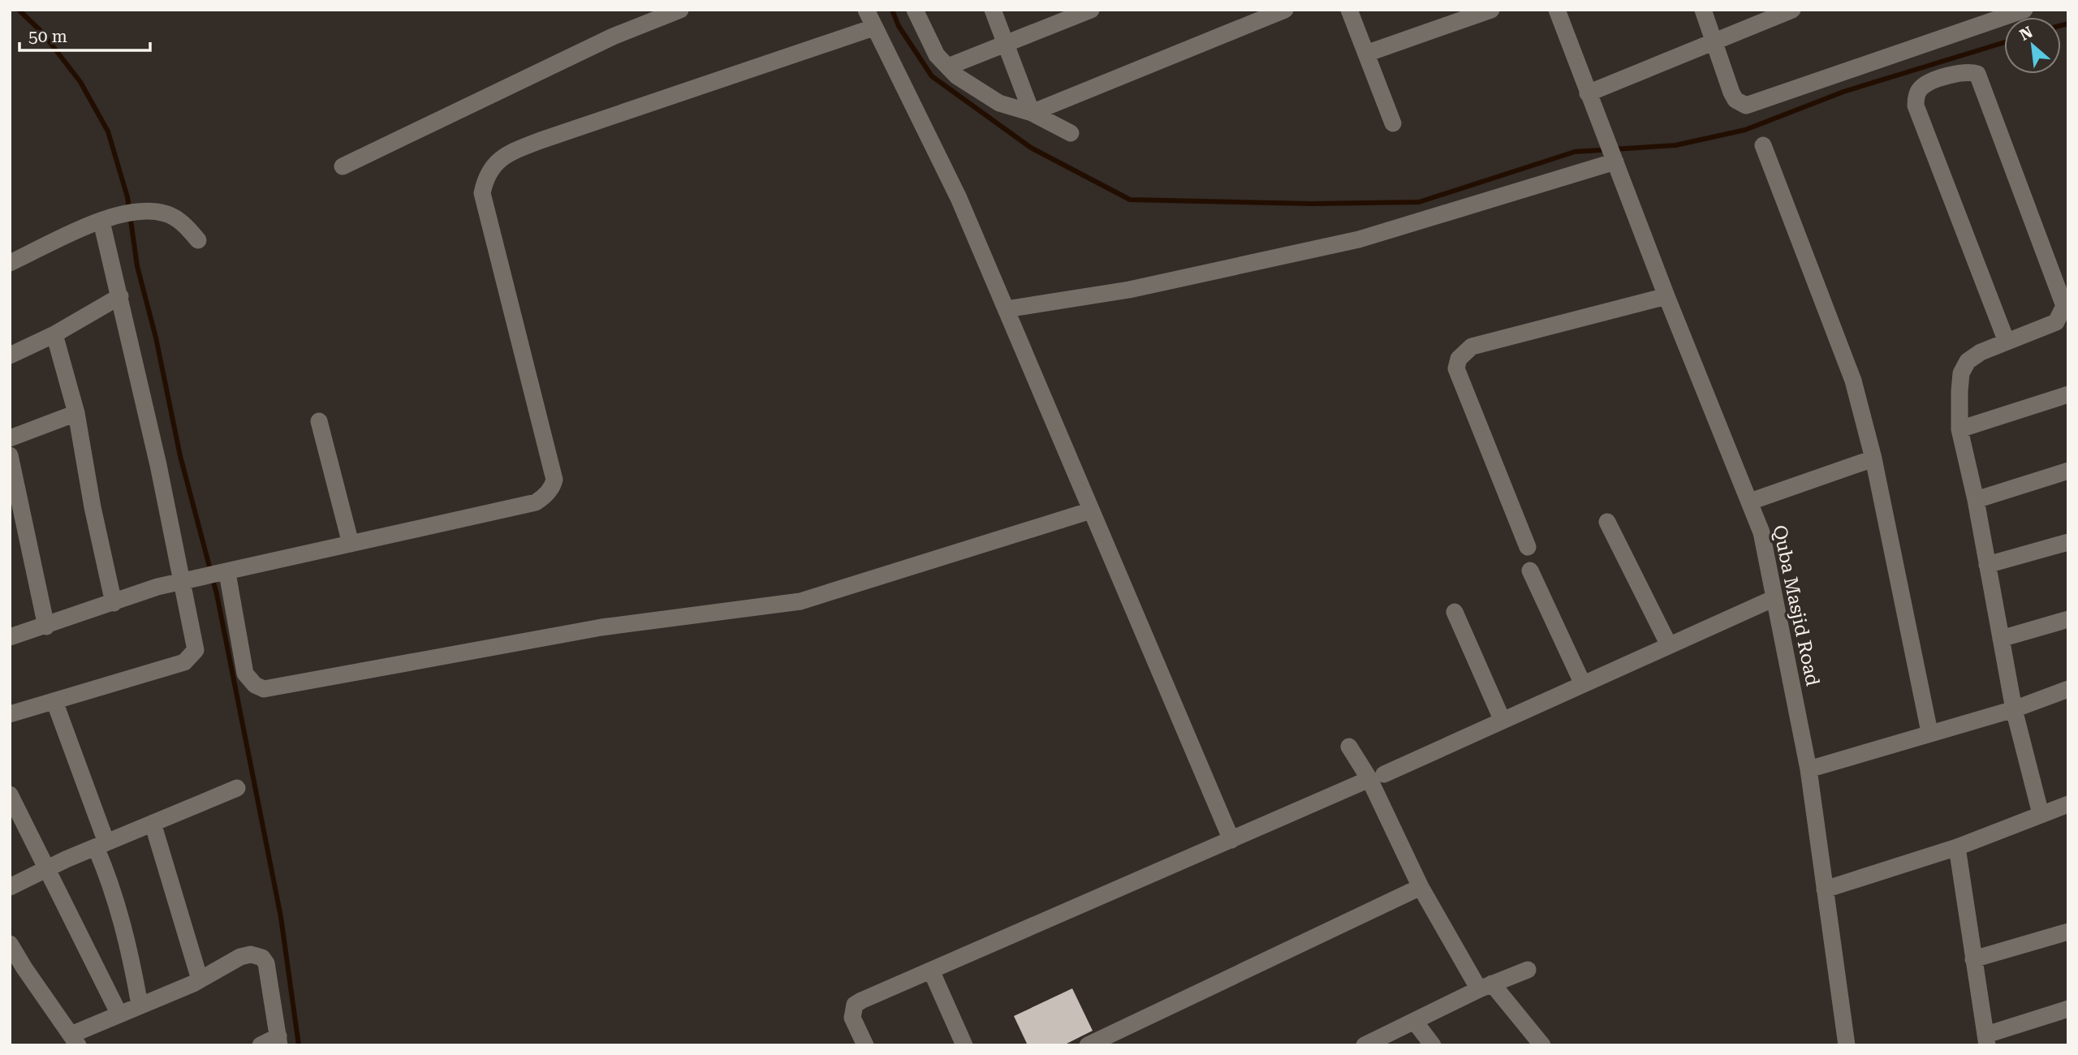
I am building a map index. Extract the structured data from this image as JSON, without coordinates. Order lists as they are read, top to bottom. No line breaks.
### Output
{"streets":{"street":["Quba Masjid Road"]},"scale_bar":"50 m","north":"top left"}
